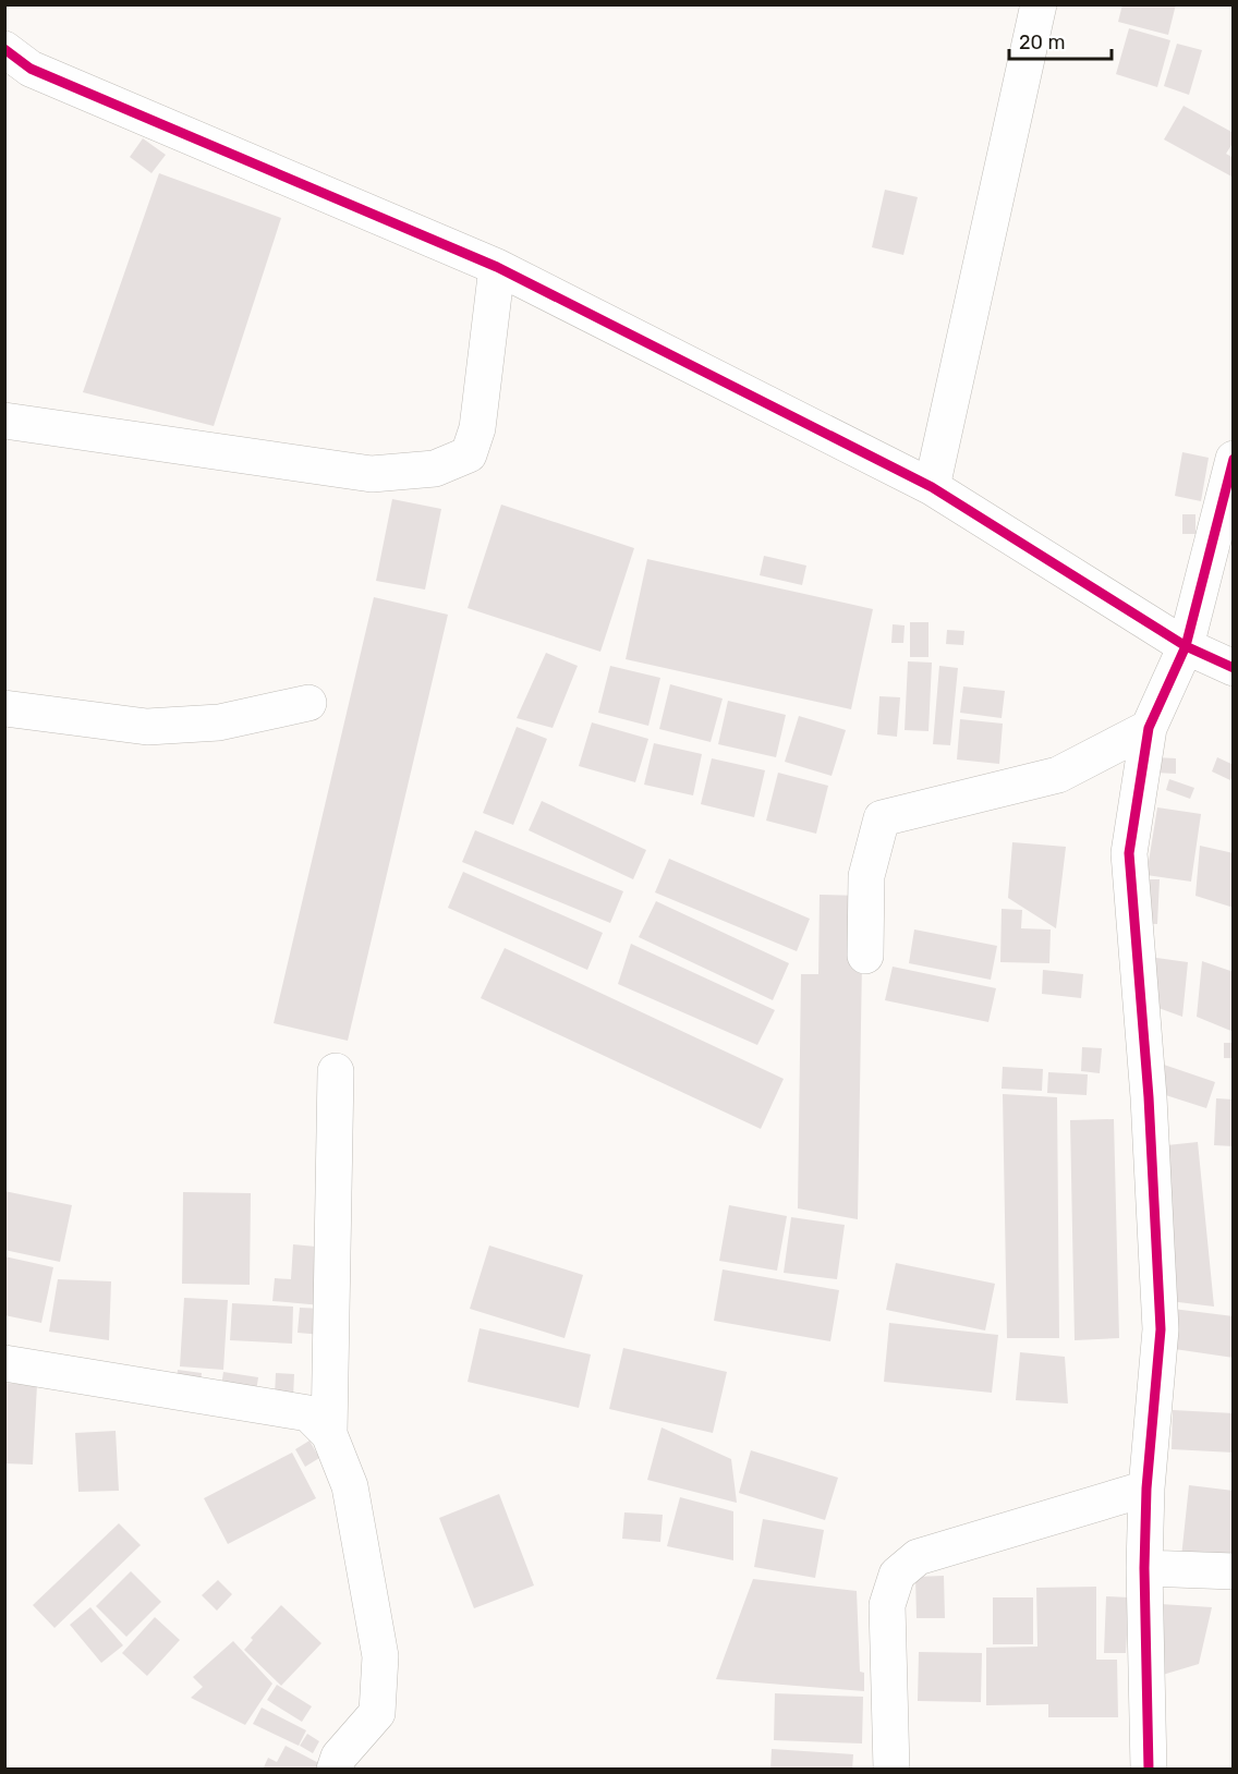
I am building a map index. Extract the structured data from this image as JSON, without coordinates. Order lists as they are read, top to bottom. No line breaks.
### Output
{"scale_bar":"20 m"}
